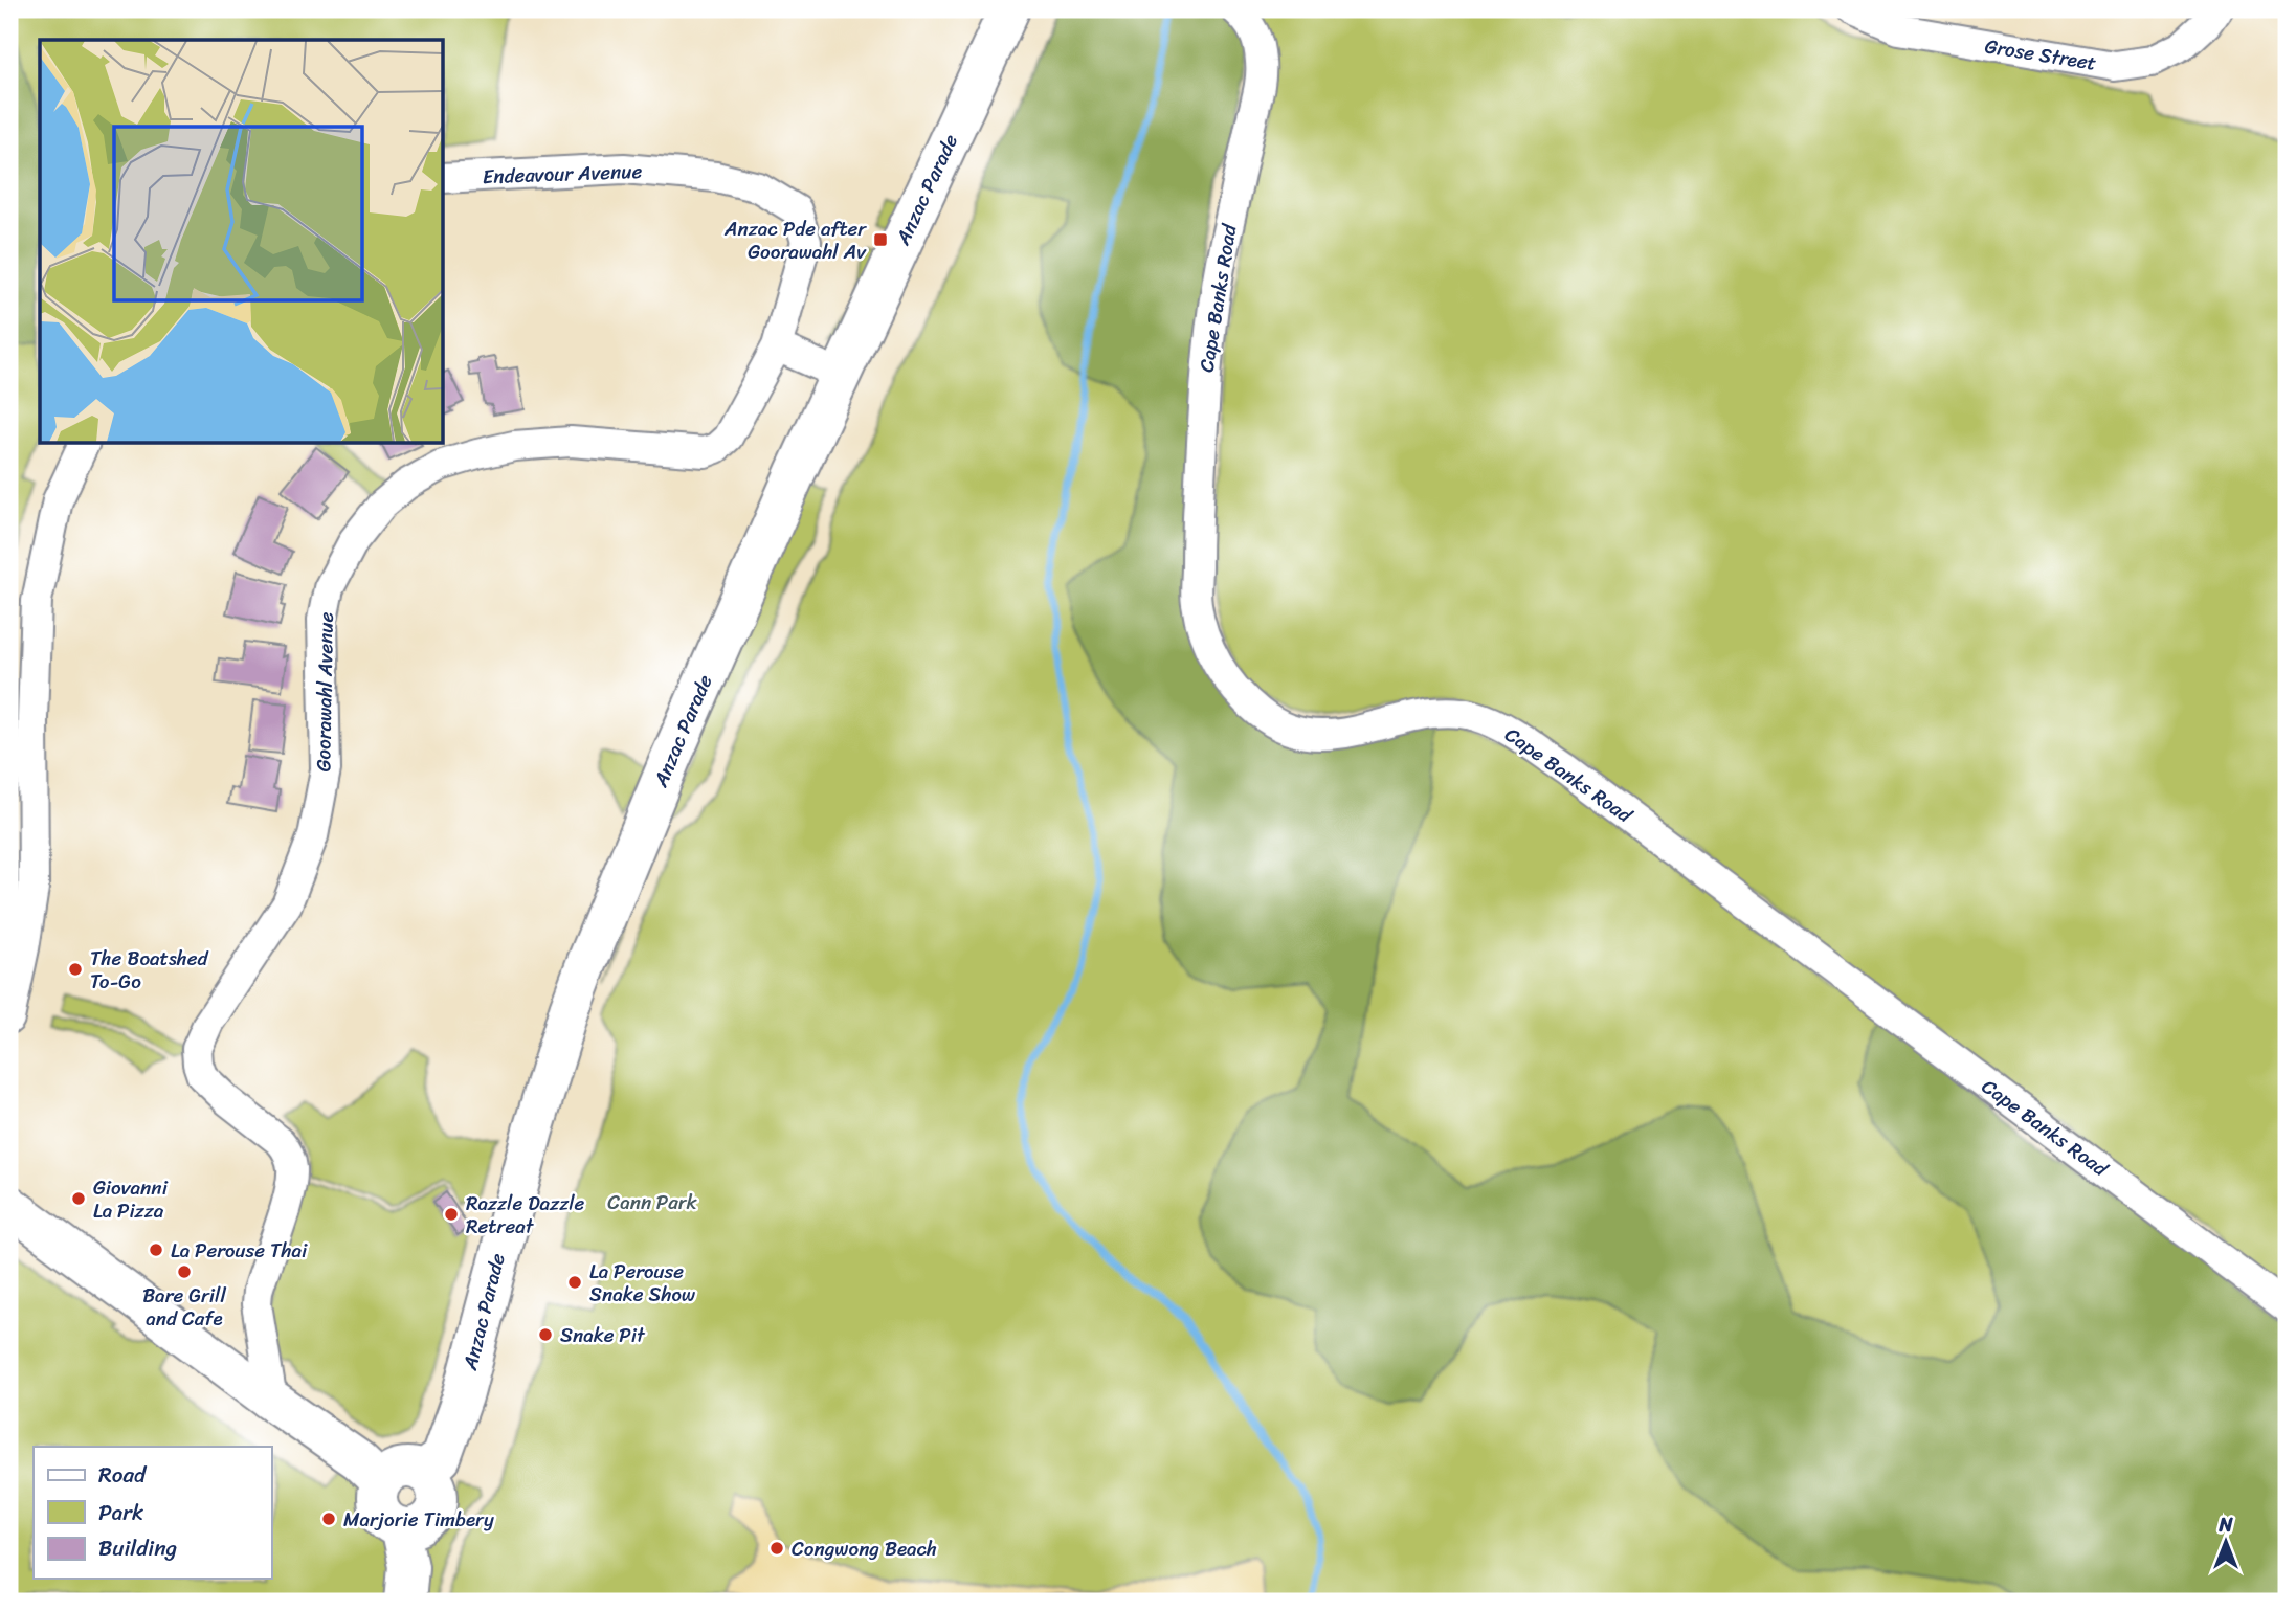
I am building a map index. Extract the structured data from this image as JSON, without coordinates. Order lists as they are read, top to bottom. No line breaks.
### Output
{"streets":{"main road":["Anzac Parade"],"street":["Grose Street","Endeavour Avenue","Cape Banks Road","Goorawahl Avenue"]},"crossings":[["Endeavour Avenue","Goorawahl Avenue"]],"parks":["Cann Park"],"places":{"transit":["Anzac Pde after Goorawahl Av"],"other":["The Boatshed To-Go","Giovanni La Pizza","Razzle Dazzle Retreat","La Perouse Thai","Bare Grill and Cafe","La Perouse Snake Show","Snake Pit","Marjorie Timbery","Congwong Beach"]},"legend":["Road","Park","Building"],"north":"top"}
